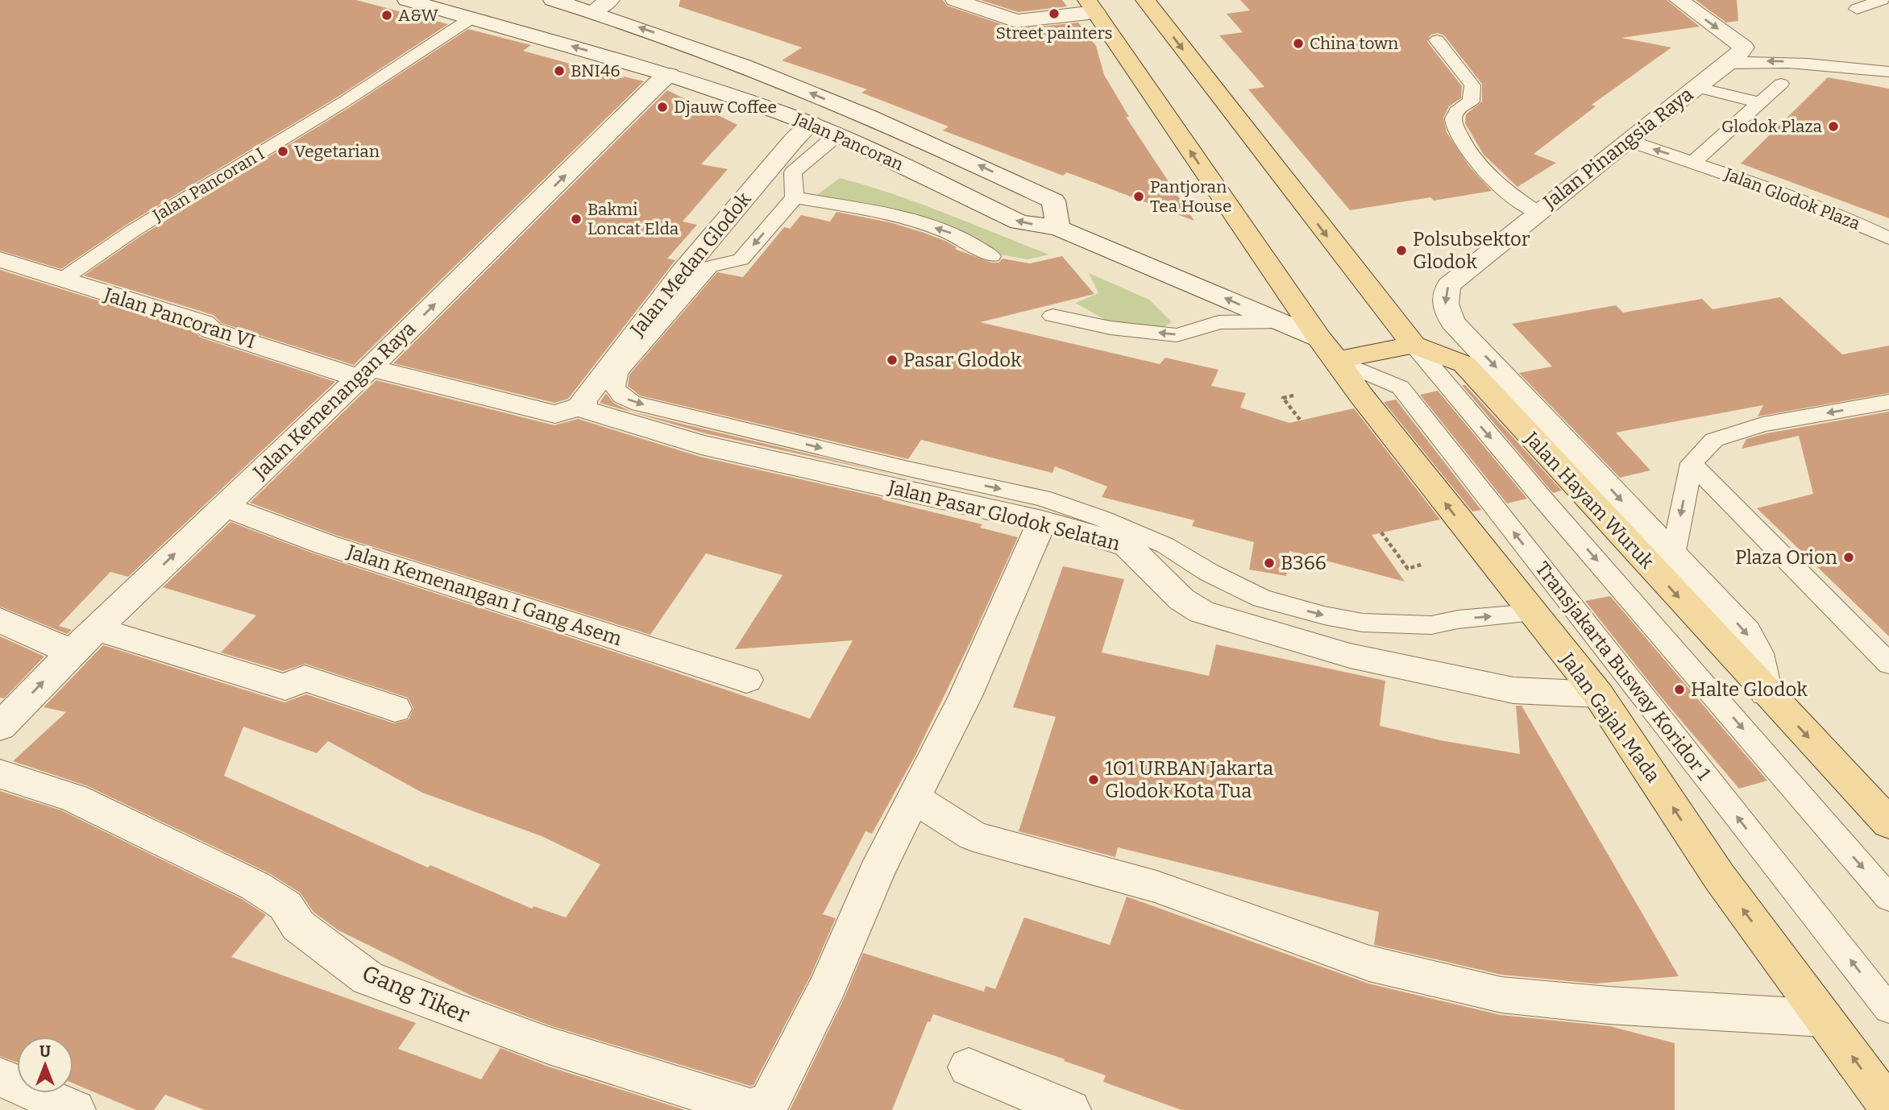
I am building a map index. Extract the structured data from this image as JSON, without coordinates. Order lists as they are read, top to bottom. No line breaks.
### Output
{"streets":{"main road":["Jalan Hayam Wuruk","Jalan Gajah Mada"],"street":["Jalan Pancoran","Jalan Pinangsia Raya","Jalan Medan Glodok","Jalan Pancoran VI","Jalan Kemenangan Raya","Jalan Pasar Glodok Selatan","Jalan Kemenangan I Gang Asem","Gang Tiker"],"lane":["Jalan Pancoran I","Jalan Glodok Plaza","Transjakarta Busway Koridor 1"]},"crossings":[["Jalan Pancoran","Jalan Pancoran I"],["Jalan Pancoran","Jalan Medan Glodok"],["Jalan Pancoran","Jalan Kemenangan Raya"],["Jalan Pancoran","Transjakarta Busway Koridor 1"],["Jalan Pancoran","Jalan Gajah Mada"],["Jalan Pinangsia Raya","Jalan Glodok Plaza"],["Jalan Pinangsia Raya","Jalan Hayam Wuruk"],["Jalan Pancoran I","Jalan Pancoran VI"],["Jalan Medan Glodok","Jalan Pancoran VI"],["Jalan Medan Glodok","Jalan Pasar Glodok Selatan"],["Jalan Pancoran VI","Jalan Kemenangan Raya"],["Jalan Pancoran VI","Jalan Pasar Glodok Selatan"],["Jalan Kemenangan Raya","Jalan Kemenangan I Gang Asem"],["Jalan Pasar Glodok Selatan","Jalan Gajah Mada"],["Transjakarta Busway Koridor 1","Jalan Gajah Mada"]],"one_way":["Jalan Pinangsia Raya","Jalan Kemenangan Raya","Jalan Hayam Wuruk"],"places":["Street painters","A&W","China town","BNI46","Djauw Coffee","Glodok Plaza","Vegetarian","Pantjoran Tea House","Bakmi Loncat Elda","Polsubsektor Glodok","Pasar Glodok","Plaza Orion","B366","Halte Glodok","1O1 URBAN Jakarta Glodok Kota Tua"],"north":"top"}
